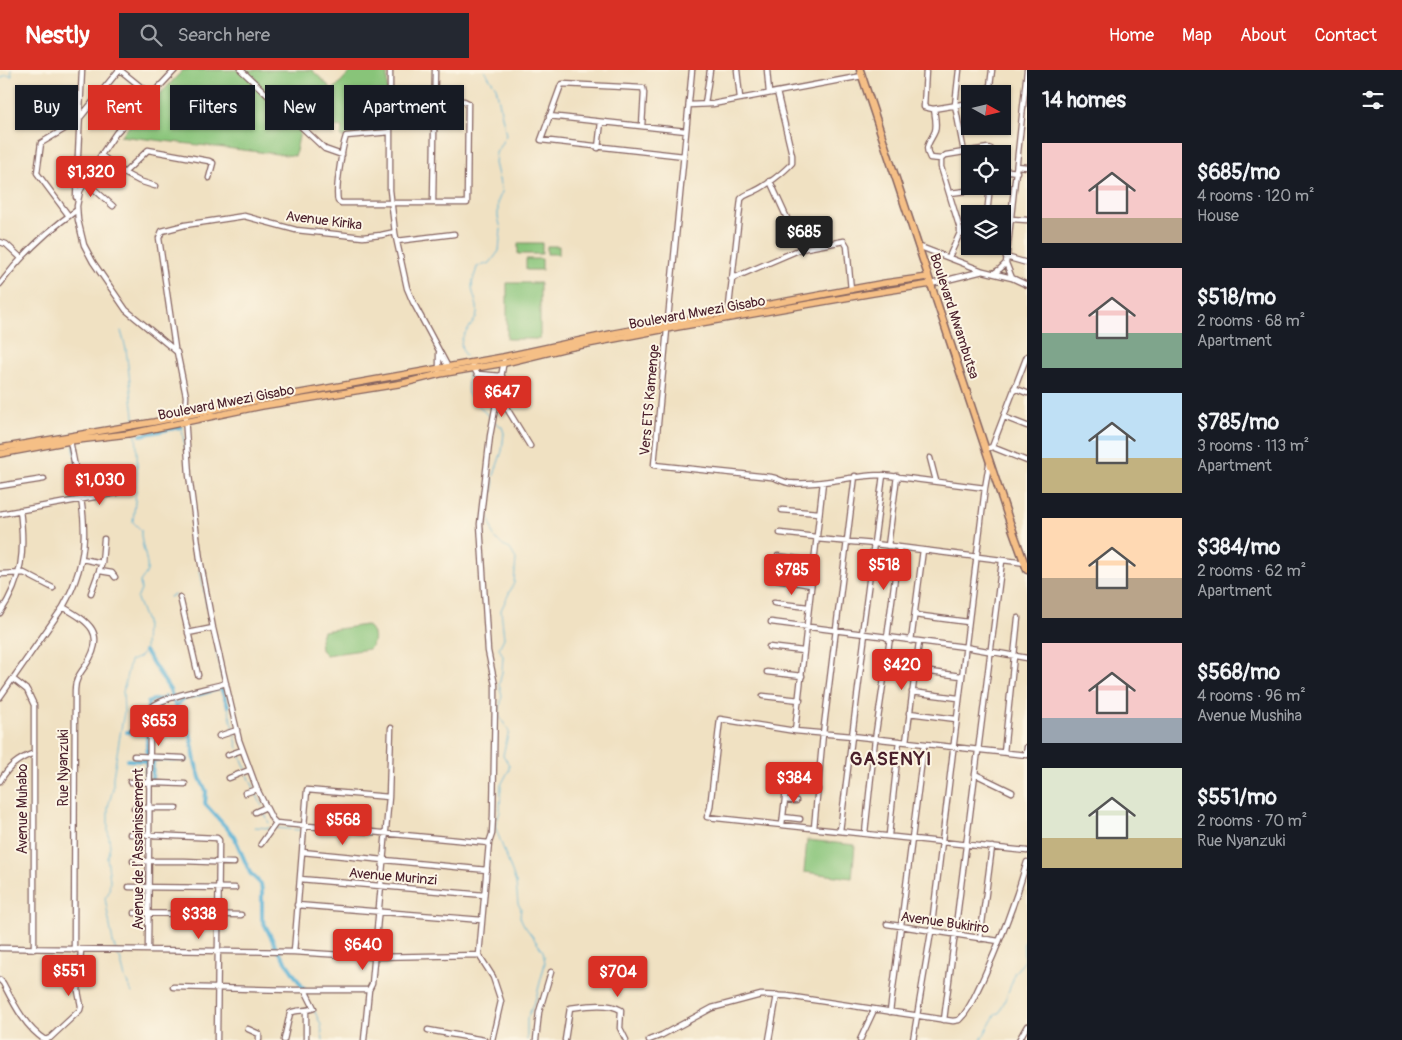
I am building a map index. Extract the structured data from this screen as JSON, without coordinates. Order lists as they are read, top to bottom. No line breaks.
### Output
{"streets":{"highway":["Boulevard Mwambutsa"],"main road":["Boulevard Mwezi Gisabo"],"street":["Avenue Kirika","Vers ETS Kamenge","Rue Nyanzuki","Avenue Muhabo","Avenue de l'Assainissement","Avenue Murinzi","Avenue Bukiriro"]},"crossings":[["Boulevard Mwezi Gisabo","Boulevard Mwambutsa"],["Boulevard Mwezi Gisabo","Vers ETS Kamenge"]],"districts":["GASENYI"],"north":"right","page":{"header":"Nestly","search":"Search here","nav":["Home","Map","About","Contact"],"heading":"14 homes","chip":["Buy","Rent","Filters","New","Apartment"],"list":[{"name":"$685/mo","note":"4 rooms · 120 m² · House"},{"name":"$518/mo","note":"2 rooms · 68 m² · Apartment"},{"name":"$785/mo","note":"3 rooms · 113 m² · Apartment"},{"name":"$384/mo","note":"2 rooms · 62 m² · Apartment"},{"name":"$568/mo","note":"4 rooms · 96 m² · Avenue Mushiha"},{"name":"$551/mo","note":"2 rooms · 70 m² · Rue Nyanzuki"}],"price":["$1,320","$685","$647","$1,030","$518","$785","$420","$653","$384","$568","$338","$640","$551","$704"]}}
